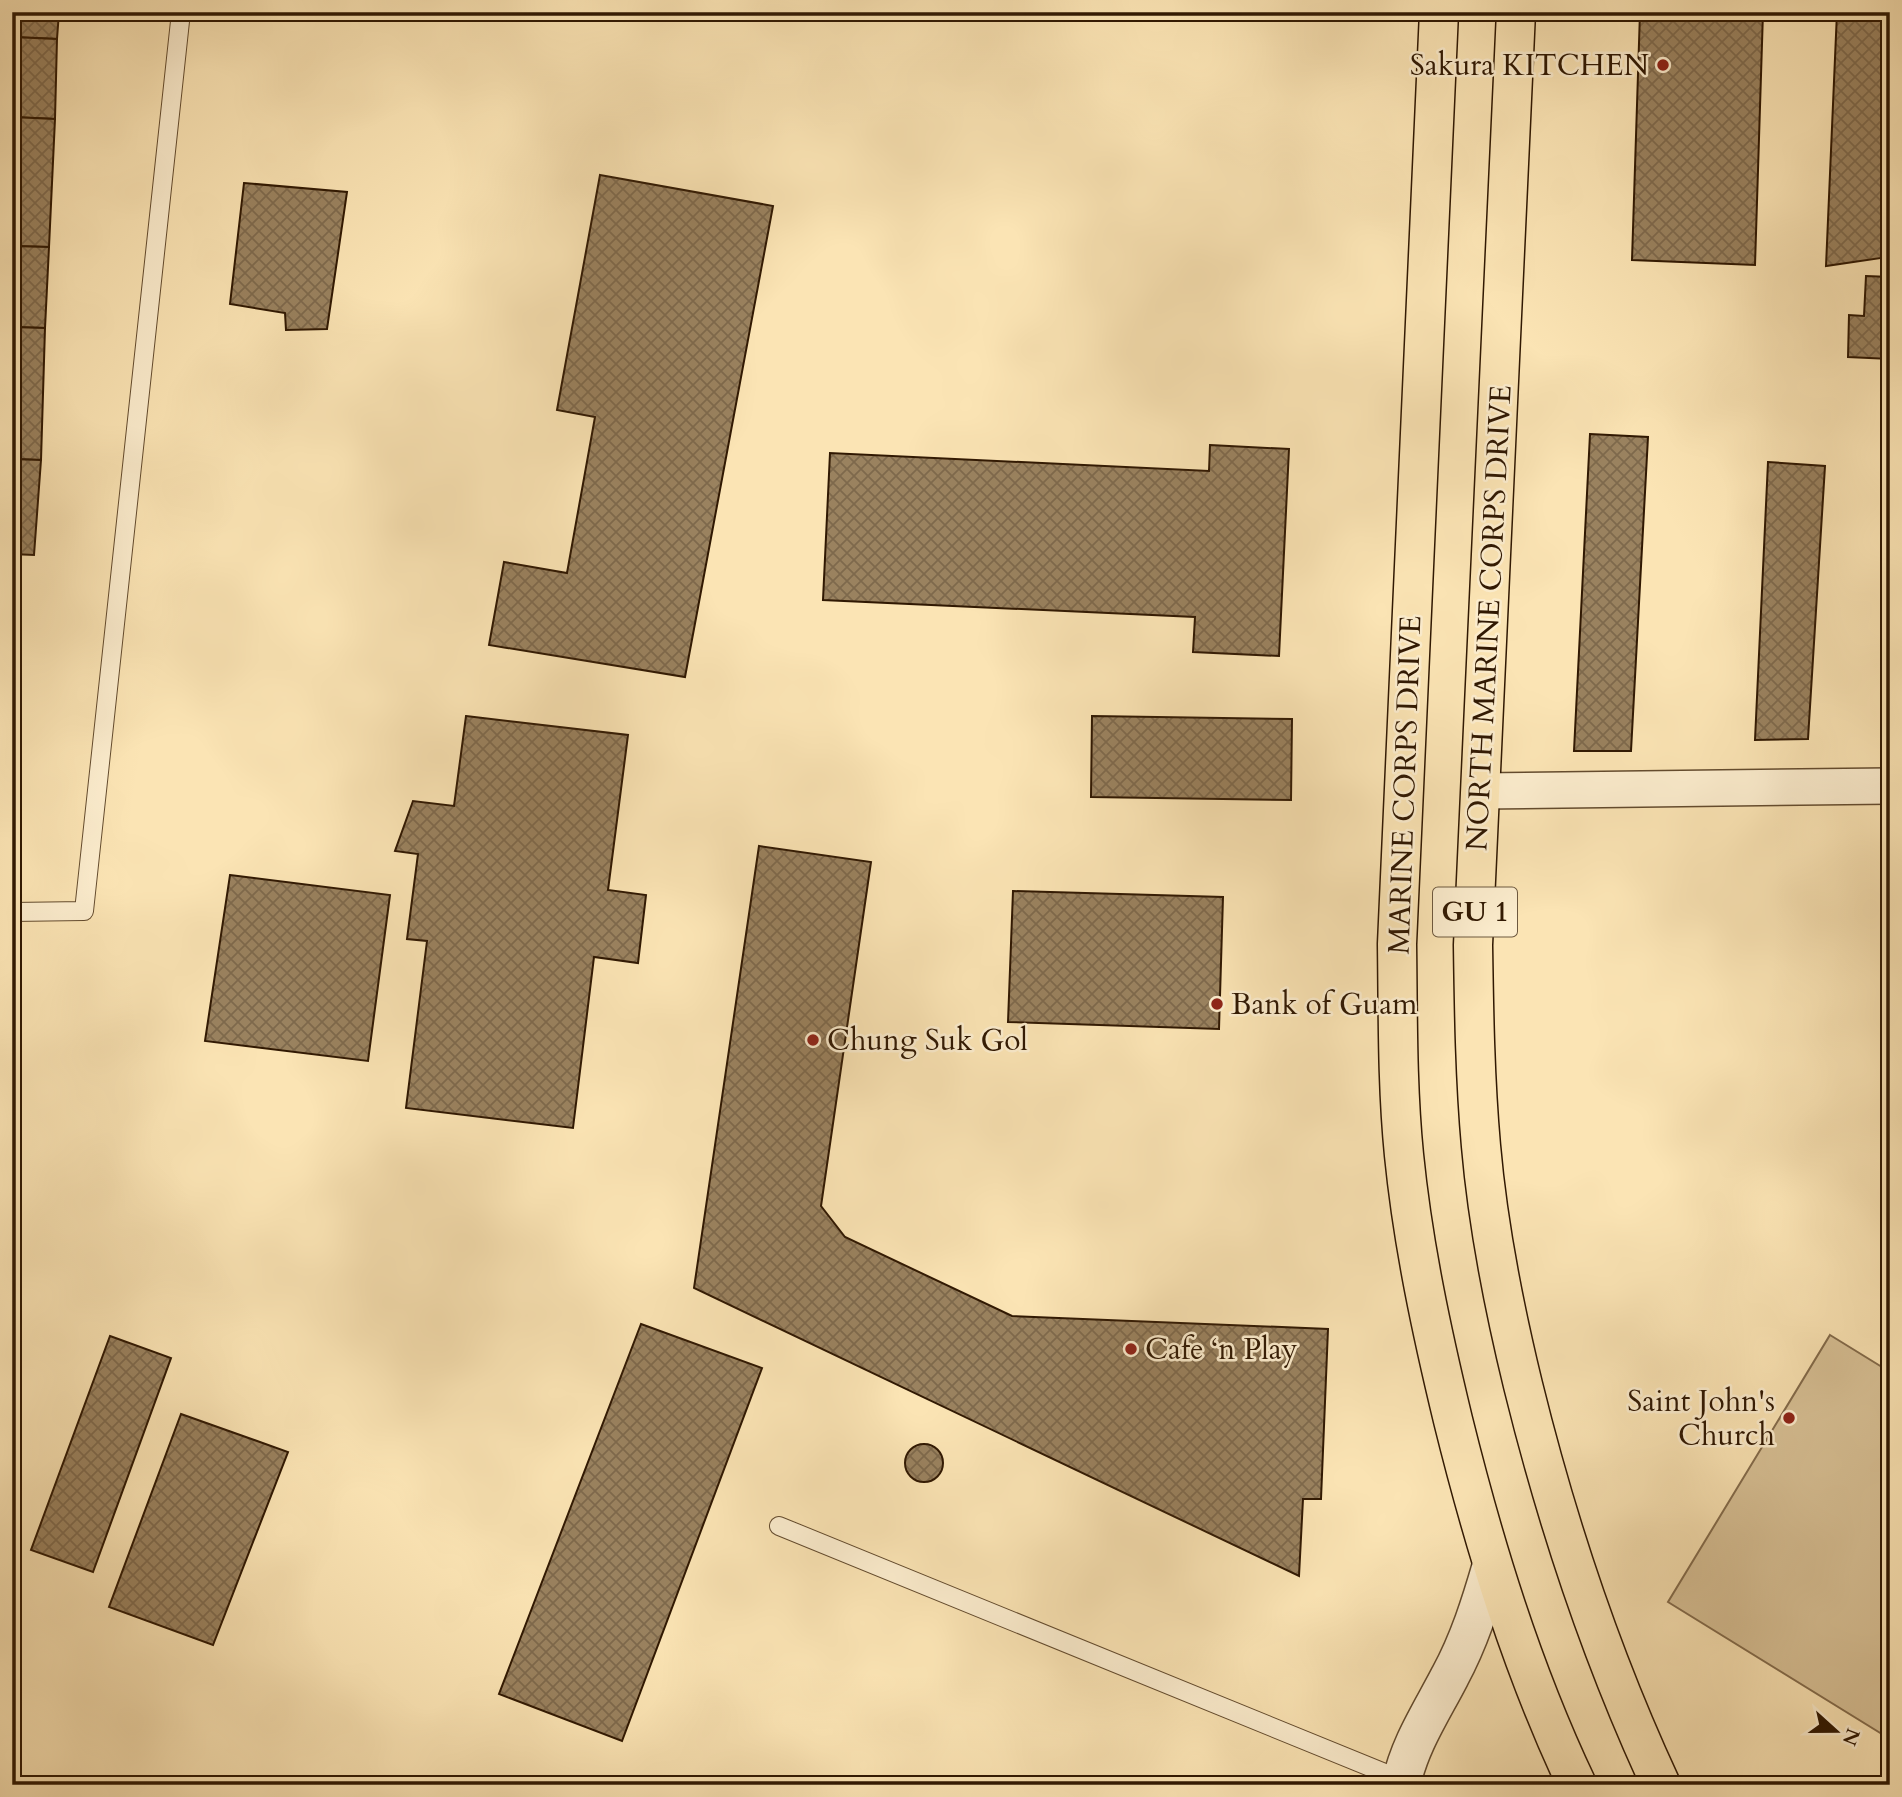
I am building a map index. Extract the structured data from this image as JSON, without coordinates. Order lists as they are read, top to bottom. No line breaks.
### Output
{"streets":{"main road":["NORTH MARINE CORPS DRIVE","MARINE CORPS DRIVE","GU 1"]},"places":["Sakura KITCHEN","Bank of Guam","Chung Suk Gol","Cafe ‘n Play","Saint John's Church"],"north":"right"}
